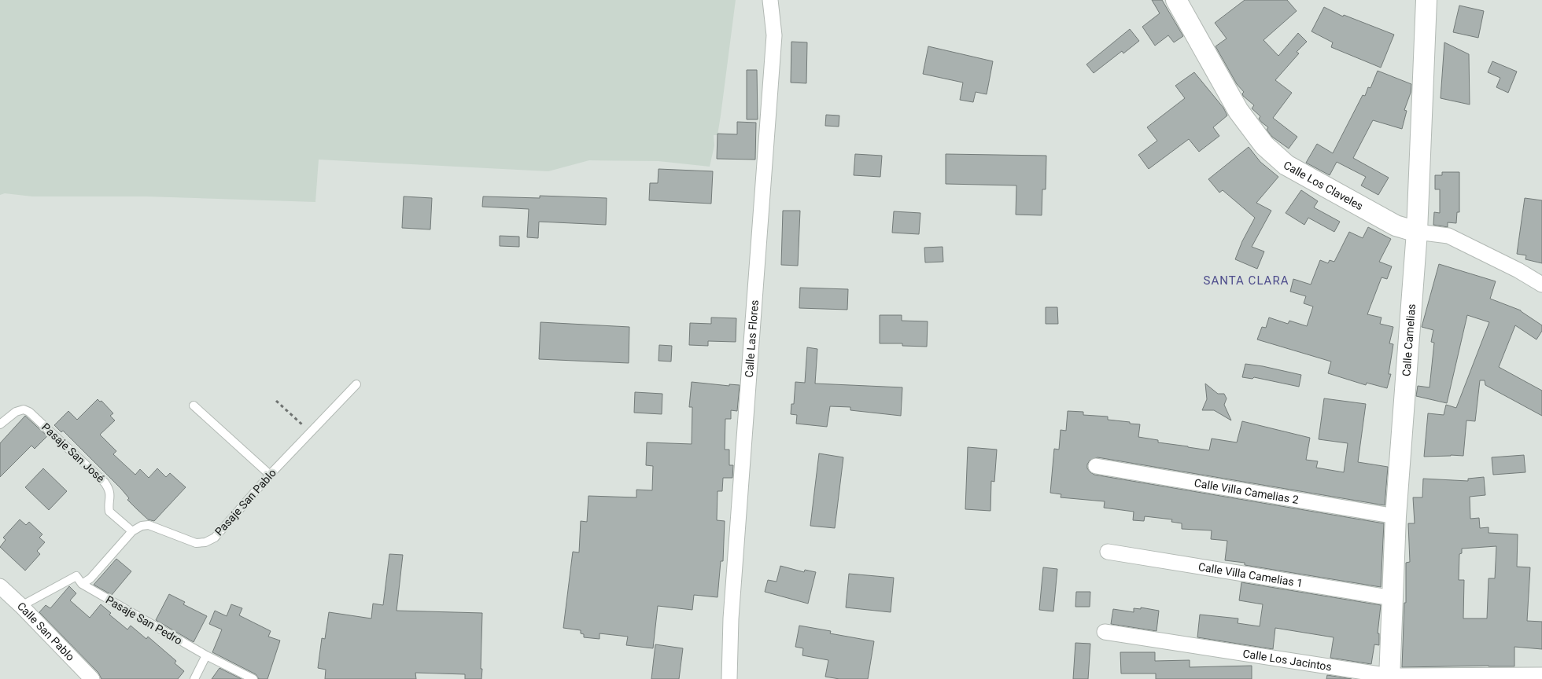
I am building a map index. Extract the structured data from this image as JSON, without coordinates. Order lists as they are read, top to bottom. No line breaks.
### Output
{"streets":{"street":["Calle Los Claveles","Calle Las Flores","Calle Camelias","Calle Villa Camelias 2","Calle Villa Camelias 1","Calle San Pablo","Calle Los Jacintos"],"lane":["Pasaje San José","Pasaje San Pablo","Pasaje San Pedro"]},"crossings":[["Calle Los Claveles","Calle Camelias"],["Calle Camelias","Calle Villa Camelias 2"],["Calle Camelias","Calle Villa Camelias 1"],["Calle Camelias","Calle Los Jacintos"],["Pasaje San José","Pasaje San Pablo"]],"districts":["SANTA CLARA"]}
